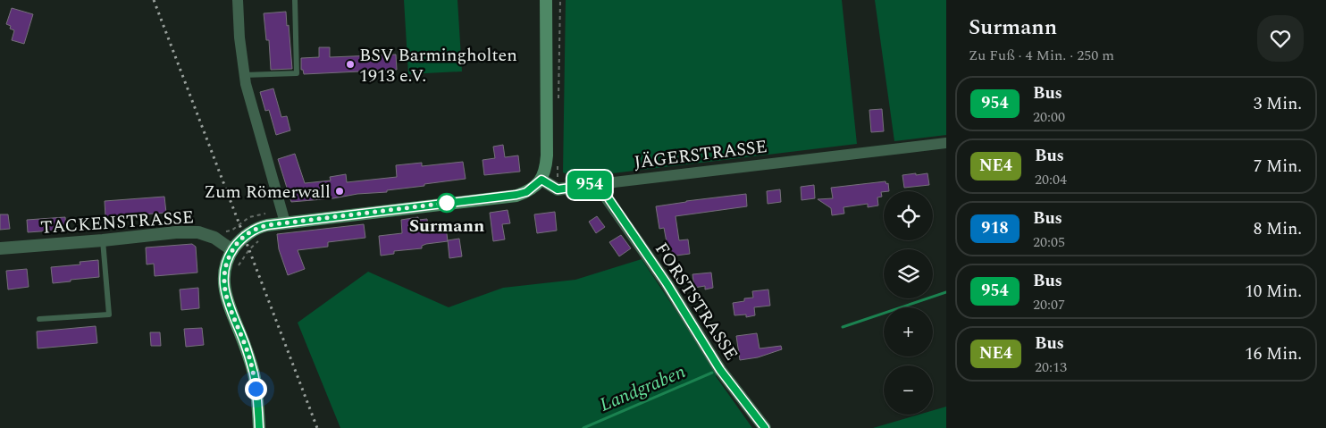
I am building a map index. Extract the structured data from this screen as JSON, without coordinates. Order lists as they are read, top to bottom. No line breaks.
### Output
{"streets":{"street":["JÄGERSTRASSE","TACKENSTRASSE","FORSTSTRASSE"]},"crossings":[["JÄGERSTRASSE","FORSTSTRASSE"]],"water":["Landgraben"],"places":["BSV Barmingholten 1913 e.V.","Zum Römerwall","Surmann"],"lines":["bus line 954"],"page":{"on_map":"954","heading":["Surmann","Zu Fuß · 4 Min. · 250 m"],"list":[{"mark":"954","name":"Bus","note":"20:00","value":"3 Min."},{"mark":"NE4","name":"Bus","note":"20:04","value":"7 Min."},{"mark":"918","name":"Bus","note":"20:05","value":"8 Min."},{"mark":"954","name":"Bus","note":"20:07","value":"10 Min."},{"mark":"NE4","name":"Bus","note":"20:13","value":"16 Min."}],"map_buttons":["+","−"]}}
